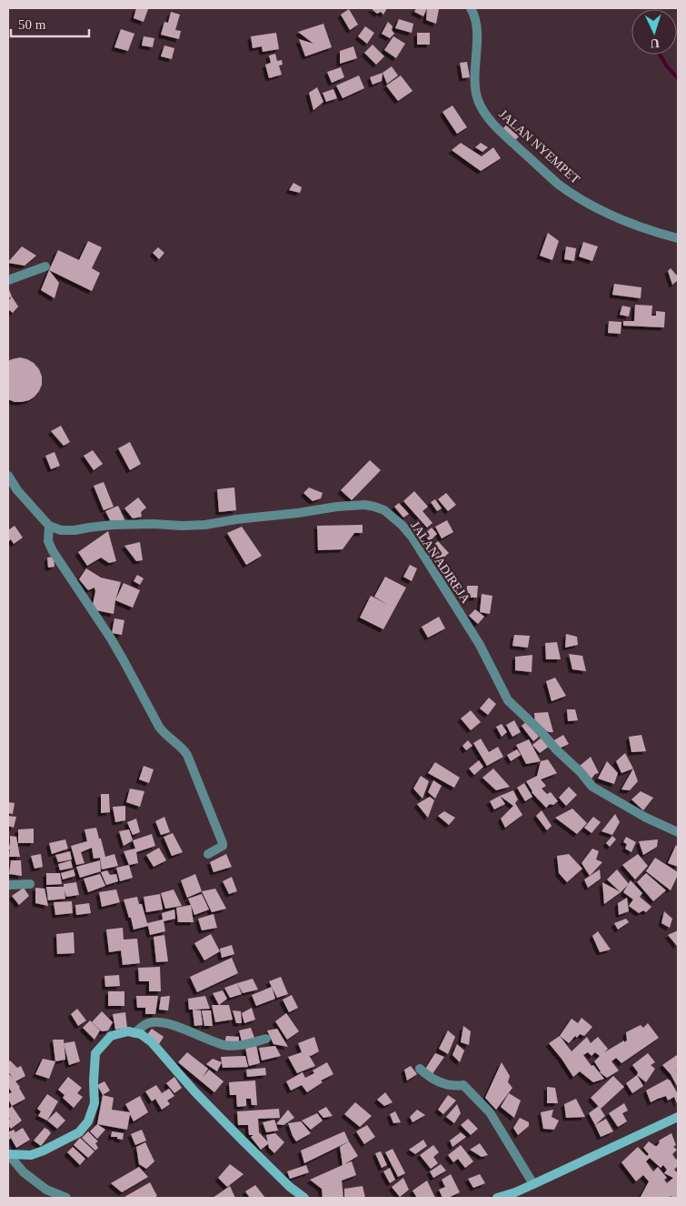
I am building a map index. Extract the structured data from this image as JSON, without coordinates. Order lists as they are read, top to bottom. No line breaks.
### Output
{"streets":{"street":["JALAN NYEMPET","JALAN ADIREJA"]},"scale_bar":"50 m","north":"bottom"}
